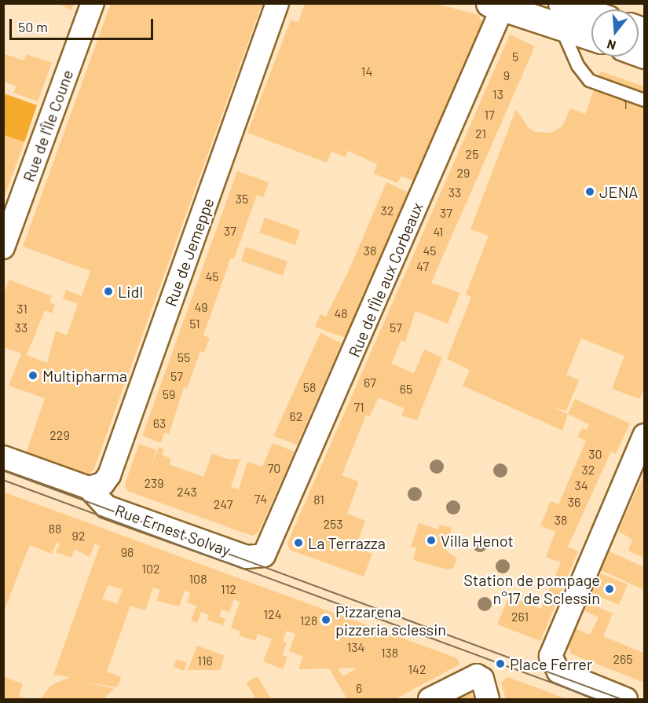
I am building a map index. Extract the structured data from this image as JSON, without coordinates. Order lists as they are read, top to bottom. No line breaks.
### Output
{"streets":{"street":["Rue de l'Île Coune","Rue de Jemeppe","Rue de l'Île aux Corbeaux","Rue Ernest Solvay"]},"crossings":[["Rue de Jemeppe","Rue Ernest Solvay"],["Rue de l'Île aux Corbeaux","Rue Ernest Solvay"]],"places":["JENA","Lidl","Multipharma","Villa Henot","La Terrazza","Station de pompage n°17 de Sclessin","Pizzarena pizzeria sclessin","Place Ferrer"],"house_numbers":["5","14","9","13","1","17","21","25","29","33","35","32","37","37","41","38","45","47","45","49","31","48","51","33","57","55","57","67","58","65","59","71","62","63","229","30","70","32","239","34","243","74","81","36","247","38","253","88","92","98","102","108","112","124","261","128","134","138","265","116","142","6"],"scale_bar":"50 m","north":"bottom"}
